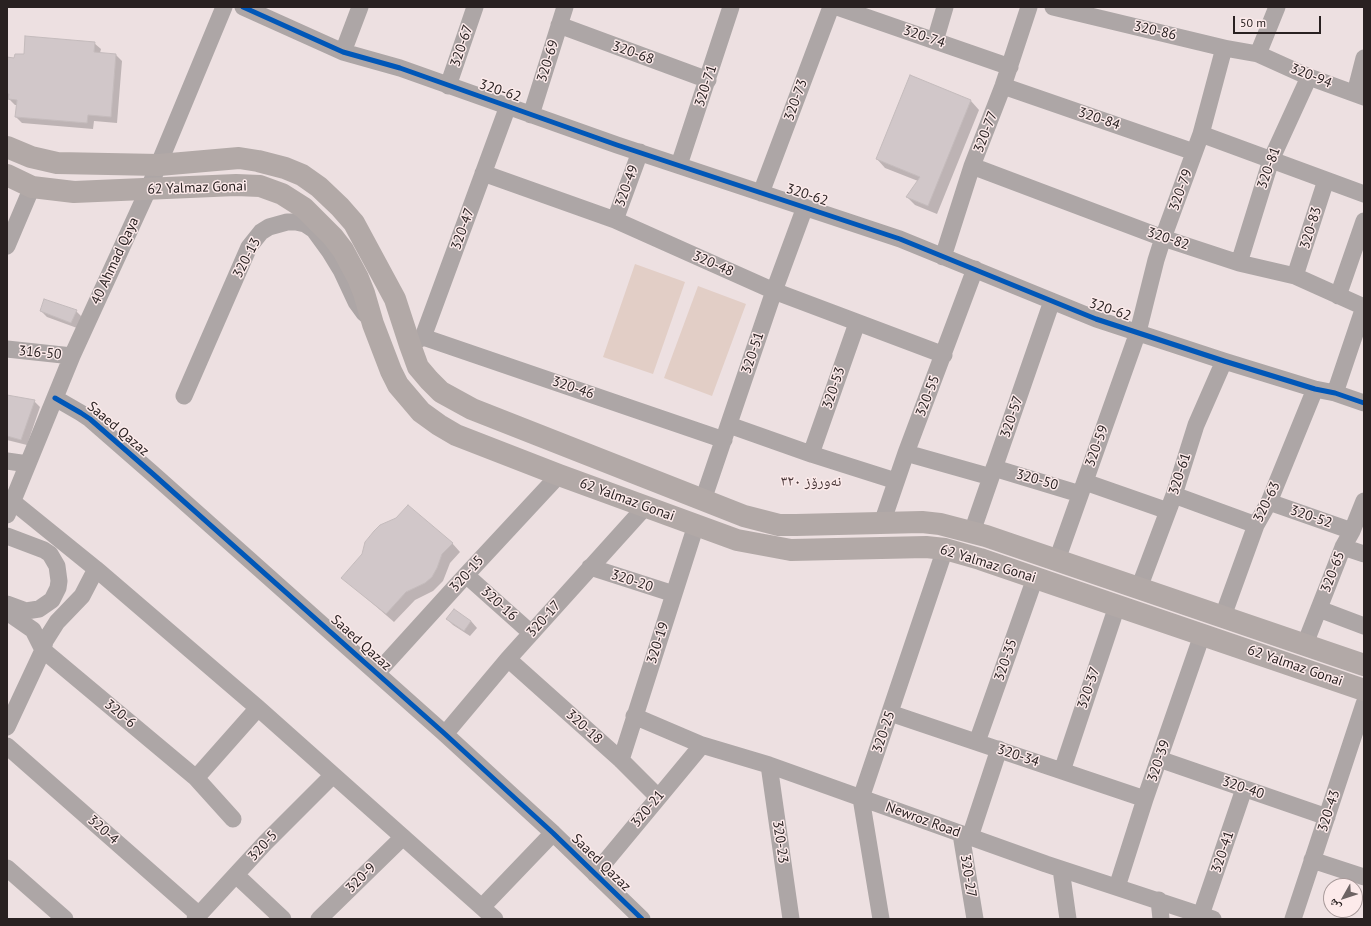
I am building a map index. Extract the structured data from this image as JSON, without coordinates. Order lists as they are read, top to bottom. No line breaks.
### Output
{"streets":{"main road":["62 Yalmaz Gonai"],"street":["320-86","320-74","320-67","320-68","320-69","320-94","320-71","320-62","320-73","320-84","320-77","320-81","320-49","320-79","320-83","320-47","320-82","320-13","40 Ahmad Qaya","320-48","316-50","320-51","320-46","320-53","320-55","320-57","Saaed Qazaz","320-59","320-61","320-50","320-63","320-52","320-65","320-15","320-20","320-16","320-17","320-19","320-35","320-37","320-6","320-18","320-25","320-34","320-39","320-40","320-21","320-43","Newroz Road","320-4","320-23","320-5","320-41","320-27","320-9"]},"crossings":[["320-86","320-94"],["320-86","320-79"],["320-74","320-77"],["320-67","320-62"],["320-68","320-69"],["320-68","320-71"],["320-69","320-62"],["320-94","320-81"],["320-71","320-62"],["320-62","320-73"],["320-62","320-77"],["320-62","320-49"],["320-62","320-79"],["320-62","320-47"],["320-62","320-51"],["320-62","320-55"],["320-62","320-57"],["320-62","320-59"],["320-62","320-61"],["320-62","320-63"],["320-84","320-77"],["320-84","320-79"],["320-77","320-82"],["320-81","320-82"],["320-49","320-48"],["62 Yalmaz Gonai","320-47"],["62 Yalmaz Gonai","320-13"],["62 Yalmaz Gonai","40 Ahmad Qaya"],["62 Yalmaz Gonai","320-51"],["62 Yalmaz Gonai","320-46"],["62 Yalmaz Gonai","320-55"],["62 Yalmaz Gonai","320-57"],["62 Yalmaz Gonai","320-59"],["62 Yalmaz Gonai","320-61"],["62 Yalmaz Gonai","320-63"],["62 Yalmaz Gonai","320-65"],["62 Yalmaz Gonai","320-15"],["62 Yalmaz Gonai","320-17"],["62 Yalmaz Gonai","320-19"],["62 Yalmaz Gonai","320-35"],["62 Yalmaz Gonai","320-37"],["62 Yalmaz Gonai","320-25"],["62 Yalmaz Gonai","320-39"],["320-79","320-82"],["320-79","320-59"],["320-83","320-82"],["320-47","320-48"],["320-47","320-46"],["40 Ahmad Qaya","316-50"],["40 Ahmad Qaya","Saaed Qazaz"],["320-48","320-51"],["320-48","320-53"],["320-48","320-55"],["320-51","320-46"],["320-46","320-53"],["320-46","320-55"],["320-55","320-50"],["320-57","320-50"],["Saaed Qazaz","320-15"],["Saaed Qazaz","320-17"],["Saaed Qazaz","320-21"],["320-59","320-50"],["320-61","320-50"],["320-50","320-63"],["320-63","320-52"],["320-52","320-65"],["320-15","320-16"],["320-20","320-17"],["320-20","320-19"],["320-16","320-17"],["320-17","320-18"],["320-19","320-18"],["320-19","Newroz Road"],["320-35","320-34"],["320-37","320-34"],["320-18","320-21"],["320-25","320-34"],["320-25","Newroz Road"],["320-34","320-39"],["320-39","320-40"],["320-39","Newroz Road"],["320-40","320-43"],["320-40","320-41"],["320-21","Newroz Road"],["Newroz Road","320-23"],["Newroz Road","320-41"],["Newroz Road","320-27"],["320-4","320-5"]],"districts":["نەورۆز ٣٢٠"],"scale_bar":"50 m","north":"bottom left"}
